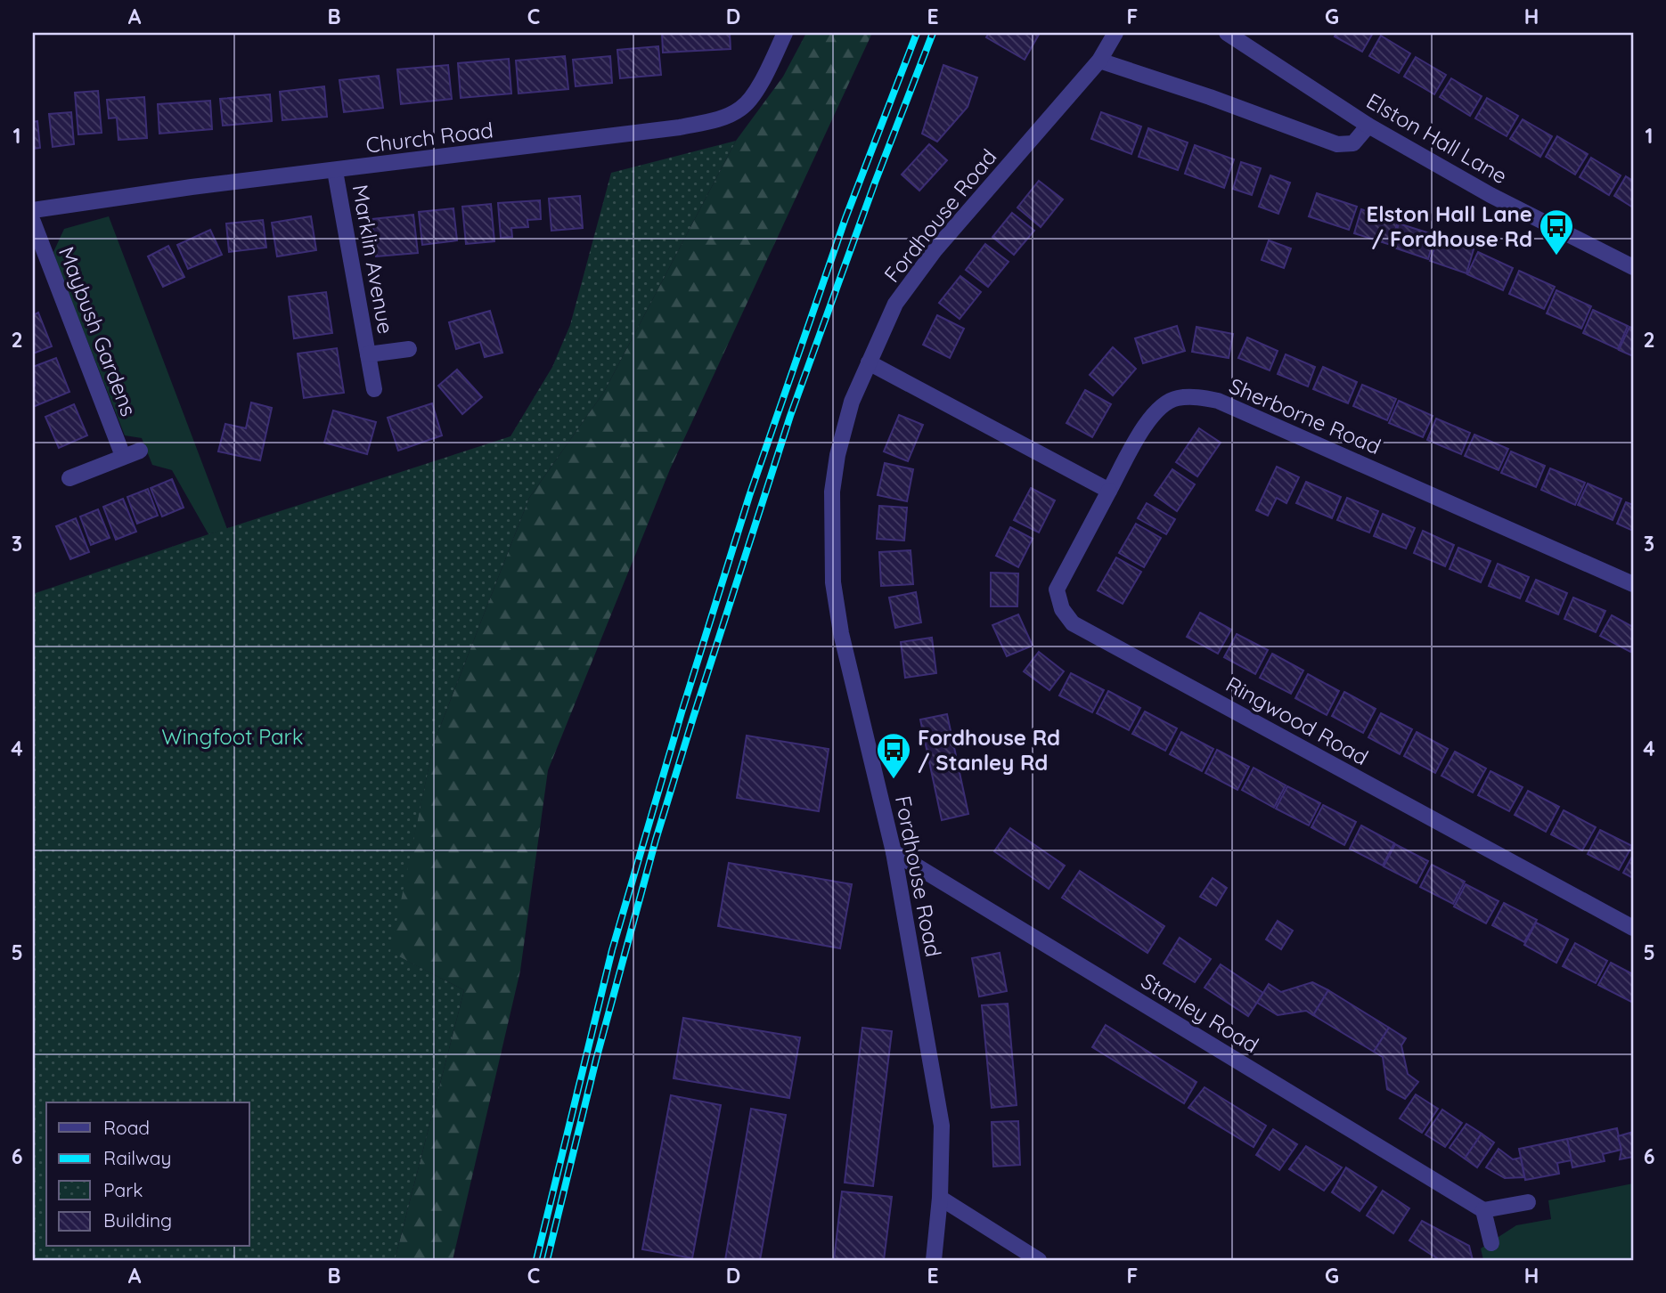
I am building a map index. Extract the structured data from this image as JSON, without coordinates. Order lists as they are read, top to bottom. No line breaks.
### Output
{"streets":{"street":["Church Road","Elston Hall Lane","Fordhouse Road","Marklin Avenue","Maybush Gardens","Sherborne Road","Ringwood Road","Stanley Road"]},"crossings":[["Church Road","Marklin Avenue"],["Fordhouse Road","Stanley Road"],["Sherborne Road","Ringwood Road"]],"parks":["Wingfoot Park"],"places":{"bus stop":["Elston Hall Lane / Fordhouse Rd","Fordhouse Rd / Stanley Rd"]},"legend":["Road","Railway","Park","Building"],"grid":{"columns":["A","B","C","D","E","F","G","H"],"rows":["1","2","3","4","5","6"]}}
